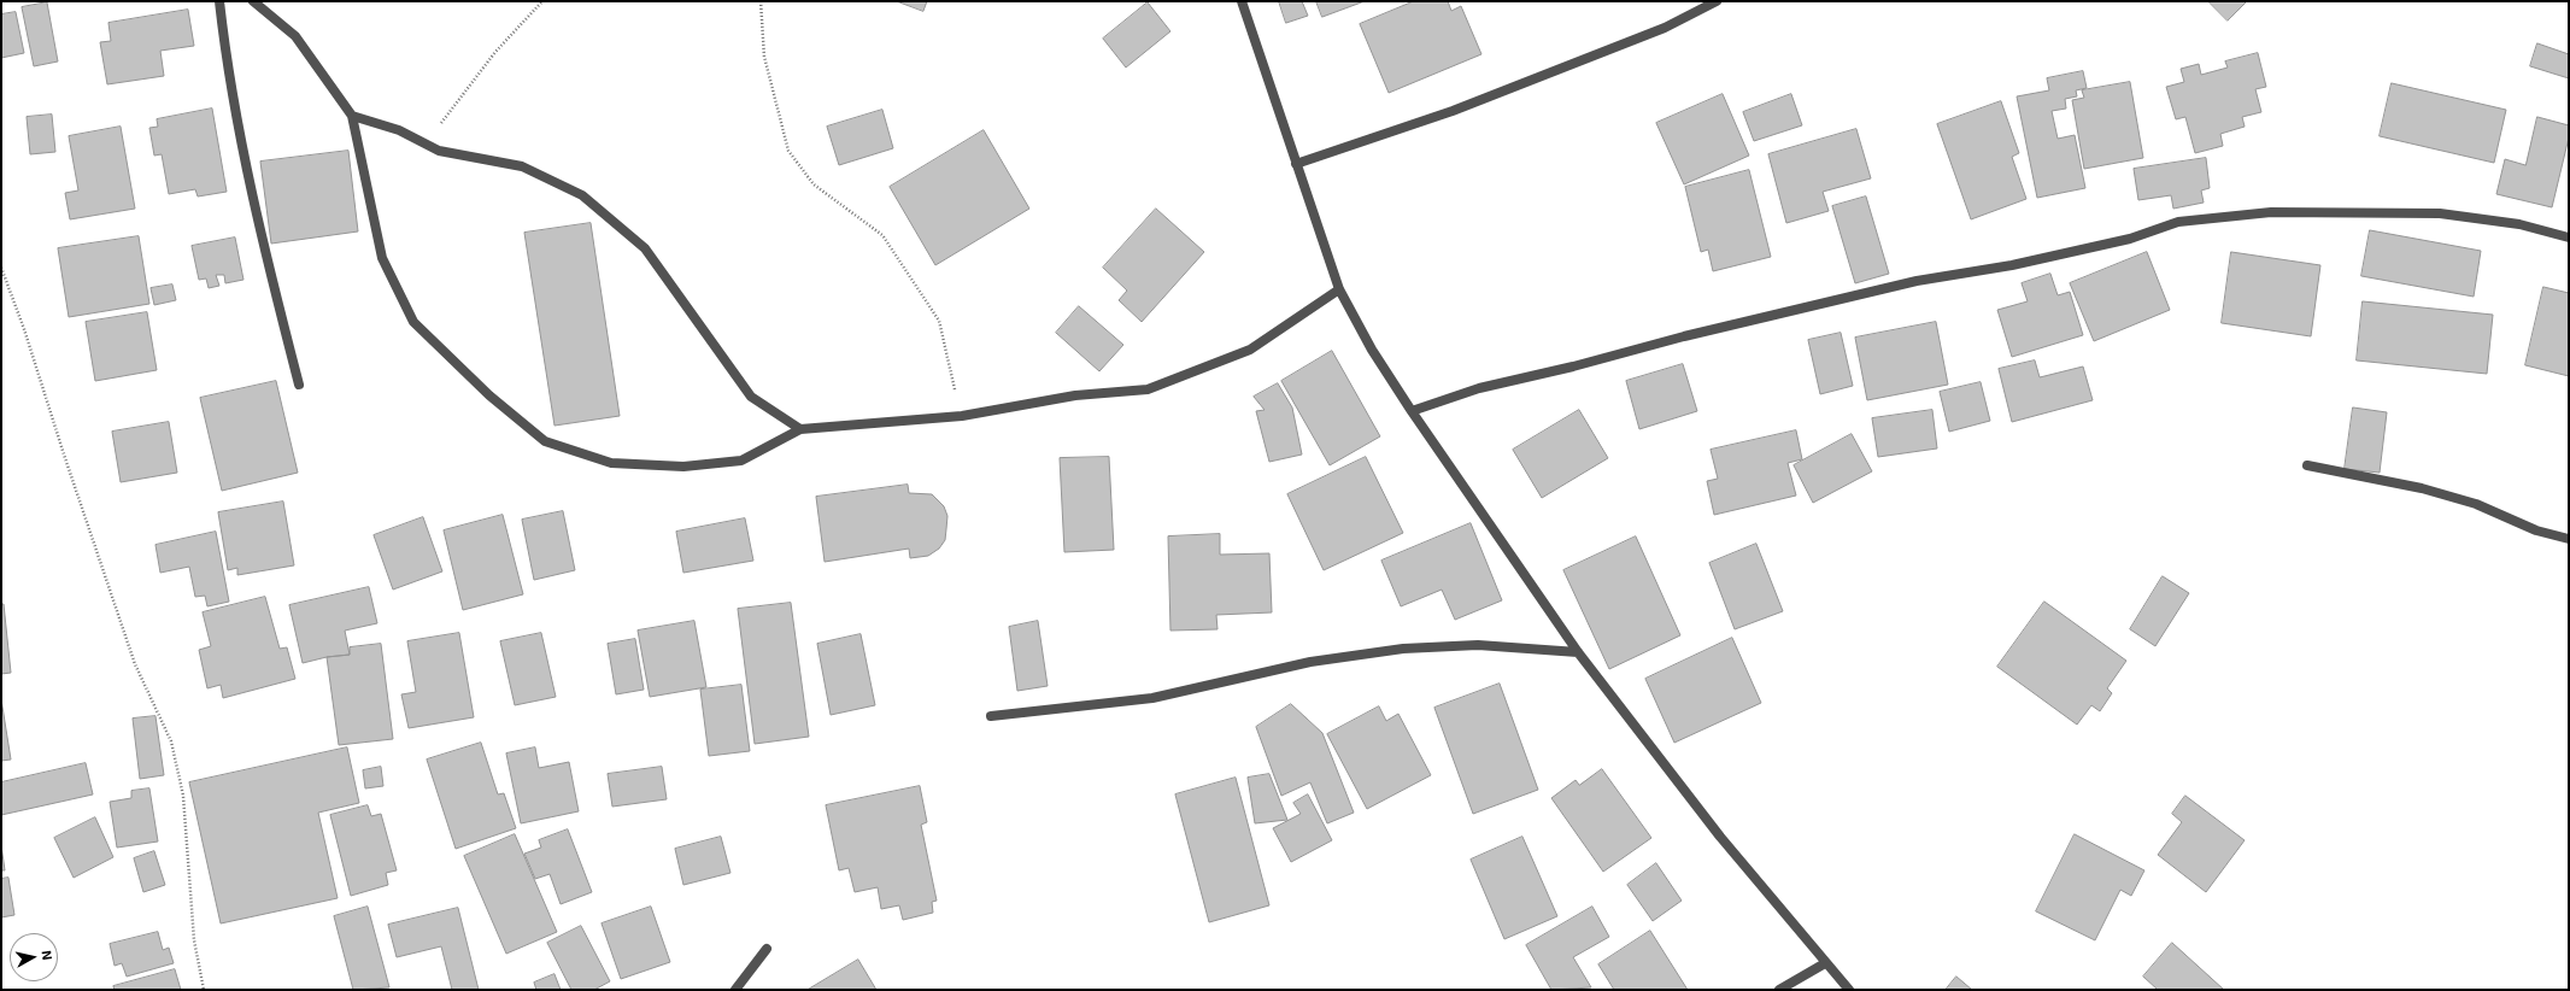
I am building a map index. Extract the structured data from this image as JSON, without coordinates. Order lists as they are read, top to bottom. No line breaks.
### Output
{"north":"right"}
